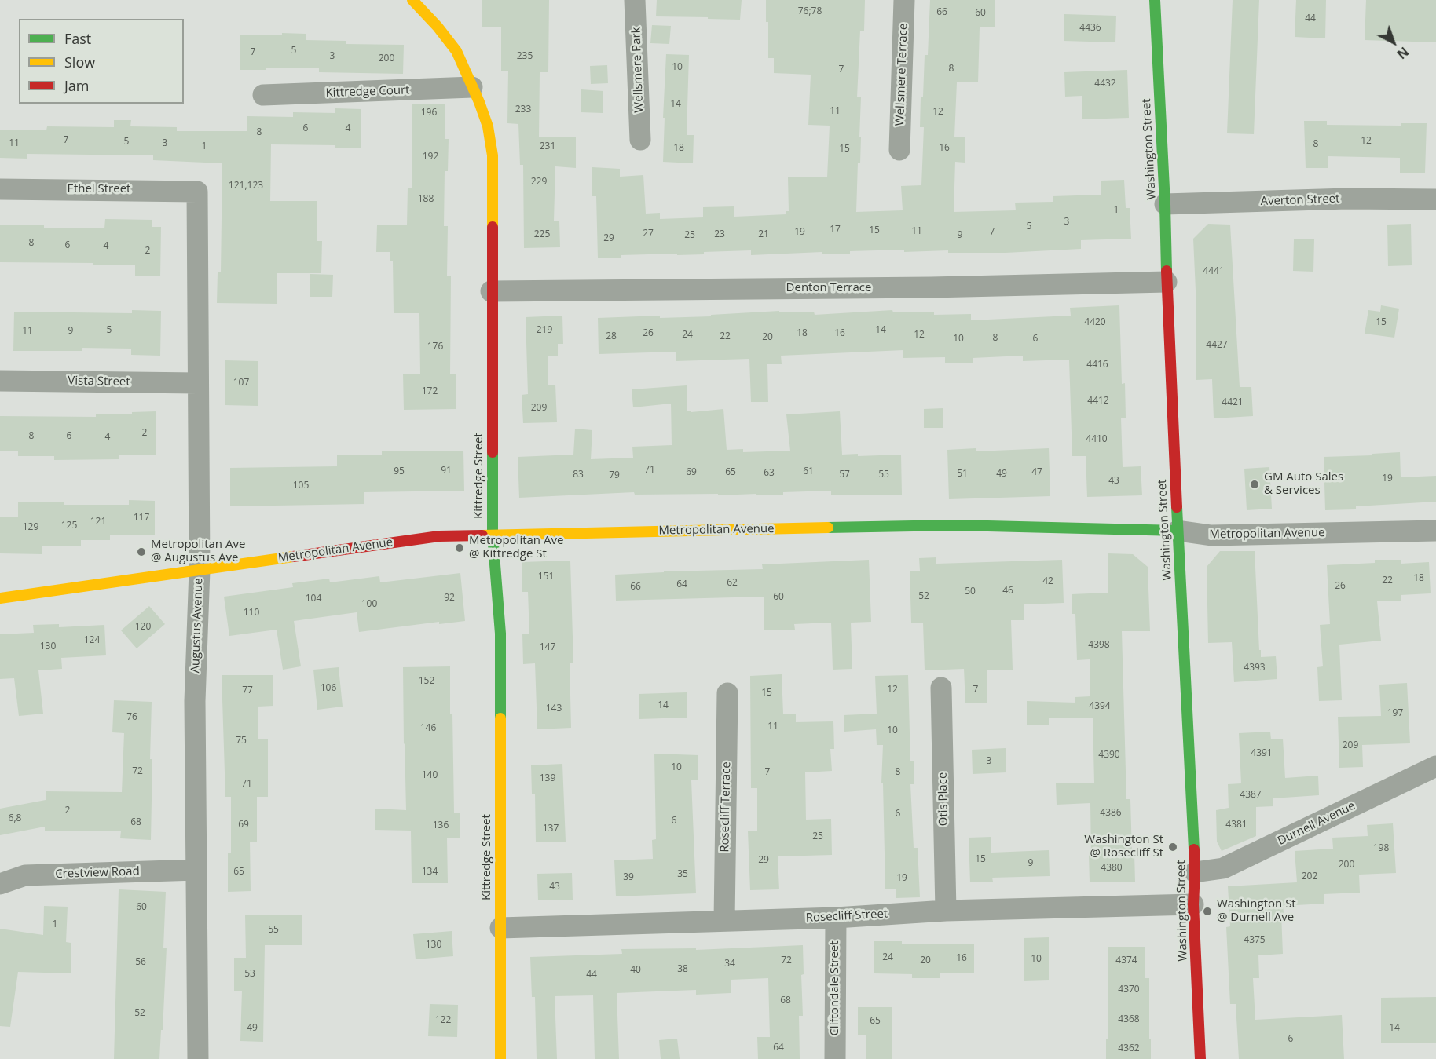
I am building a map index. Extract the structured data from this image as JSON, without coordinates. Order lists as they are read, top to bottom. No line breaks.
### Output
{"streets":{"street":["Wellsmere Park","Wellsmere Terrace","Kittredge Court","Washington Street","Ethel Street","Averton Street","Denton Terrace","Vista Street","Kittredge Street","Metropolitan Avenue","Augustus Avenue","Otis Place","Rosecliff Terrace","Durnell Avenue","Crestview Road","Rosecliff Street","Cliftondale Street"]},"crossings":[["Kittredge Court","Kittredge Street"],["Washington Street","Averton Street"],["Washington Street","Denton Terrace"],["Washington Street","Metropolitan Avenue"],["Washington Street","Durnell Avenue"],["Washington Street","Rosecliff Street"],["Ethel Street","Augustus Avenue"],["Denton Terrace","Kittredge Street"],["Vista Street","Augustus Avenue"],["Kittredge Street","Metropolitan Avenue"],["Kittredge Street","Rosecliff Street"],["Metropolitan Avenue","Augustus Avenue"],["Augustus Avenue","Crestview Road"],["Otis Place","Rosecliff Street"],["Rosecliff Terrace","Rosecliff Street"],["Rosecliff Street","Cliftondale Street"]],"places":["GM Auto Sales & Services","Metropolitan Ave @ Kittredge St","Metropolitan Ave @ Augustus Ave","Washington St @ Rosecliff St","Washington St @ Durnell Ave"],"house_numbers":["76;78","66","60","44","4436","5","7","3","235","200","10","8","7","4432","14","233","11","12","196","6","4","8","7","12","5","11","3","8","1","231","18","16","15","192","229","121,123","188","1","3","5","17","15","11","19","7","27","225","23","21","25","9","29","8","6","4","2","4441","4420","15","5","219","14","11","9","26","18","16","24","12","28","22","20","8","10","6","4427","176","4416","107","172","4412","4421","209","2","8","6","4","4410","71","91","95","61","69","65","47","63","51","49","83","57","55","79","19","43","105","117","121","125","129","151","18","22","42","62","64","26","66","46","50","52","60","92","104","100","110","120","124","4398","130","147","4393","152","106","12","7","77","15","14","4394","143","197","76","11","146","10","75","209","4391","4390","3","10","72","7","8","140","139","71","4387","2","4386","6","6,8","6","68","69","4381","136","137","25","198","15","29","9","200","4380","65","134","35","202","39","19","43","60","1","55","4375","130","24","16","10","72","20","4374","56","34","38","40","53","44","4370","68","52","4368","122","65","49","14","6","64","4362"],"legend":["Fast","Slow","Jam"],"north":"bottom right"}
